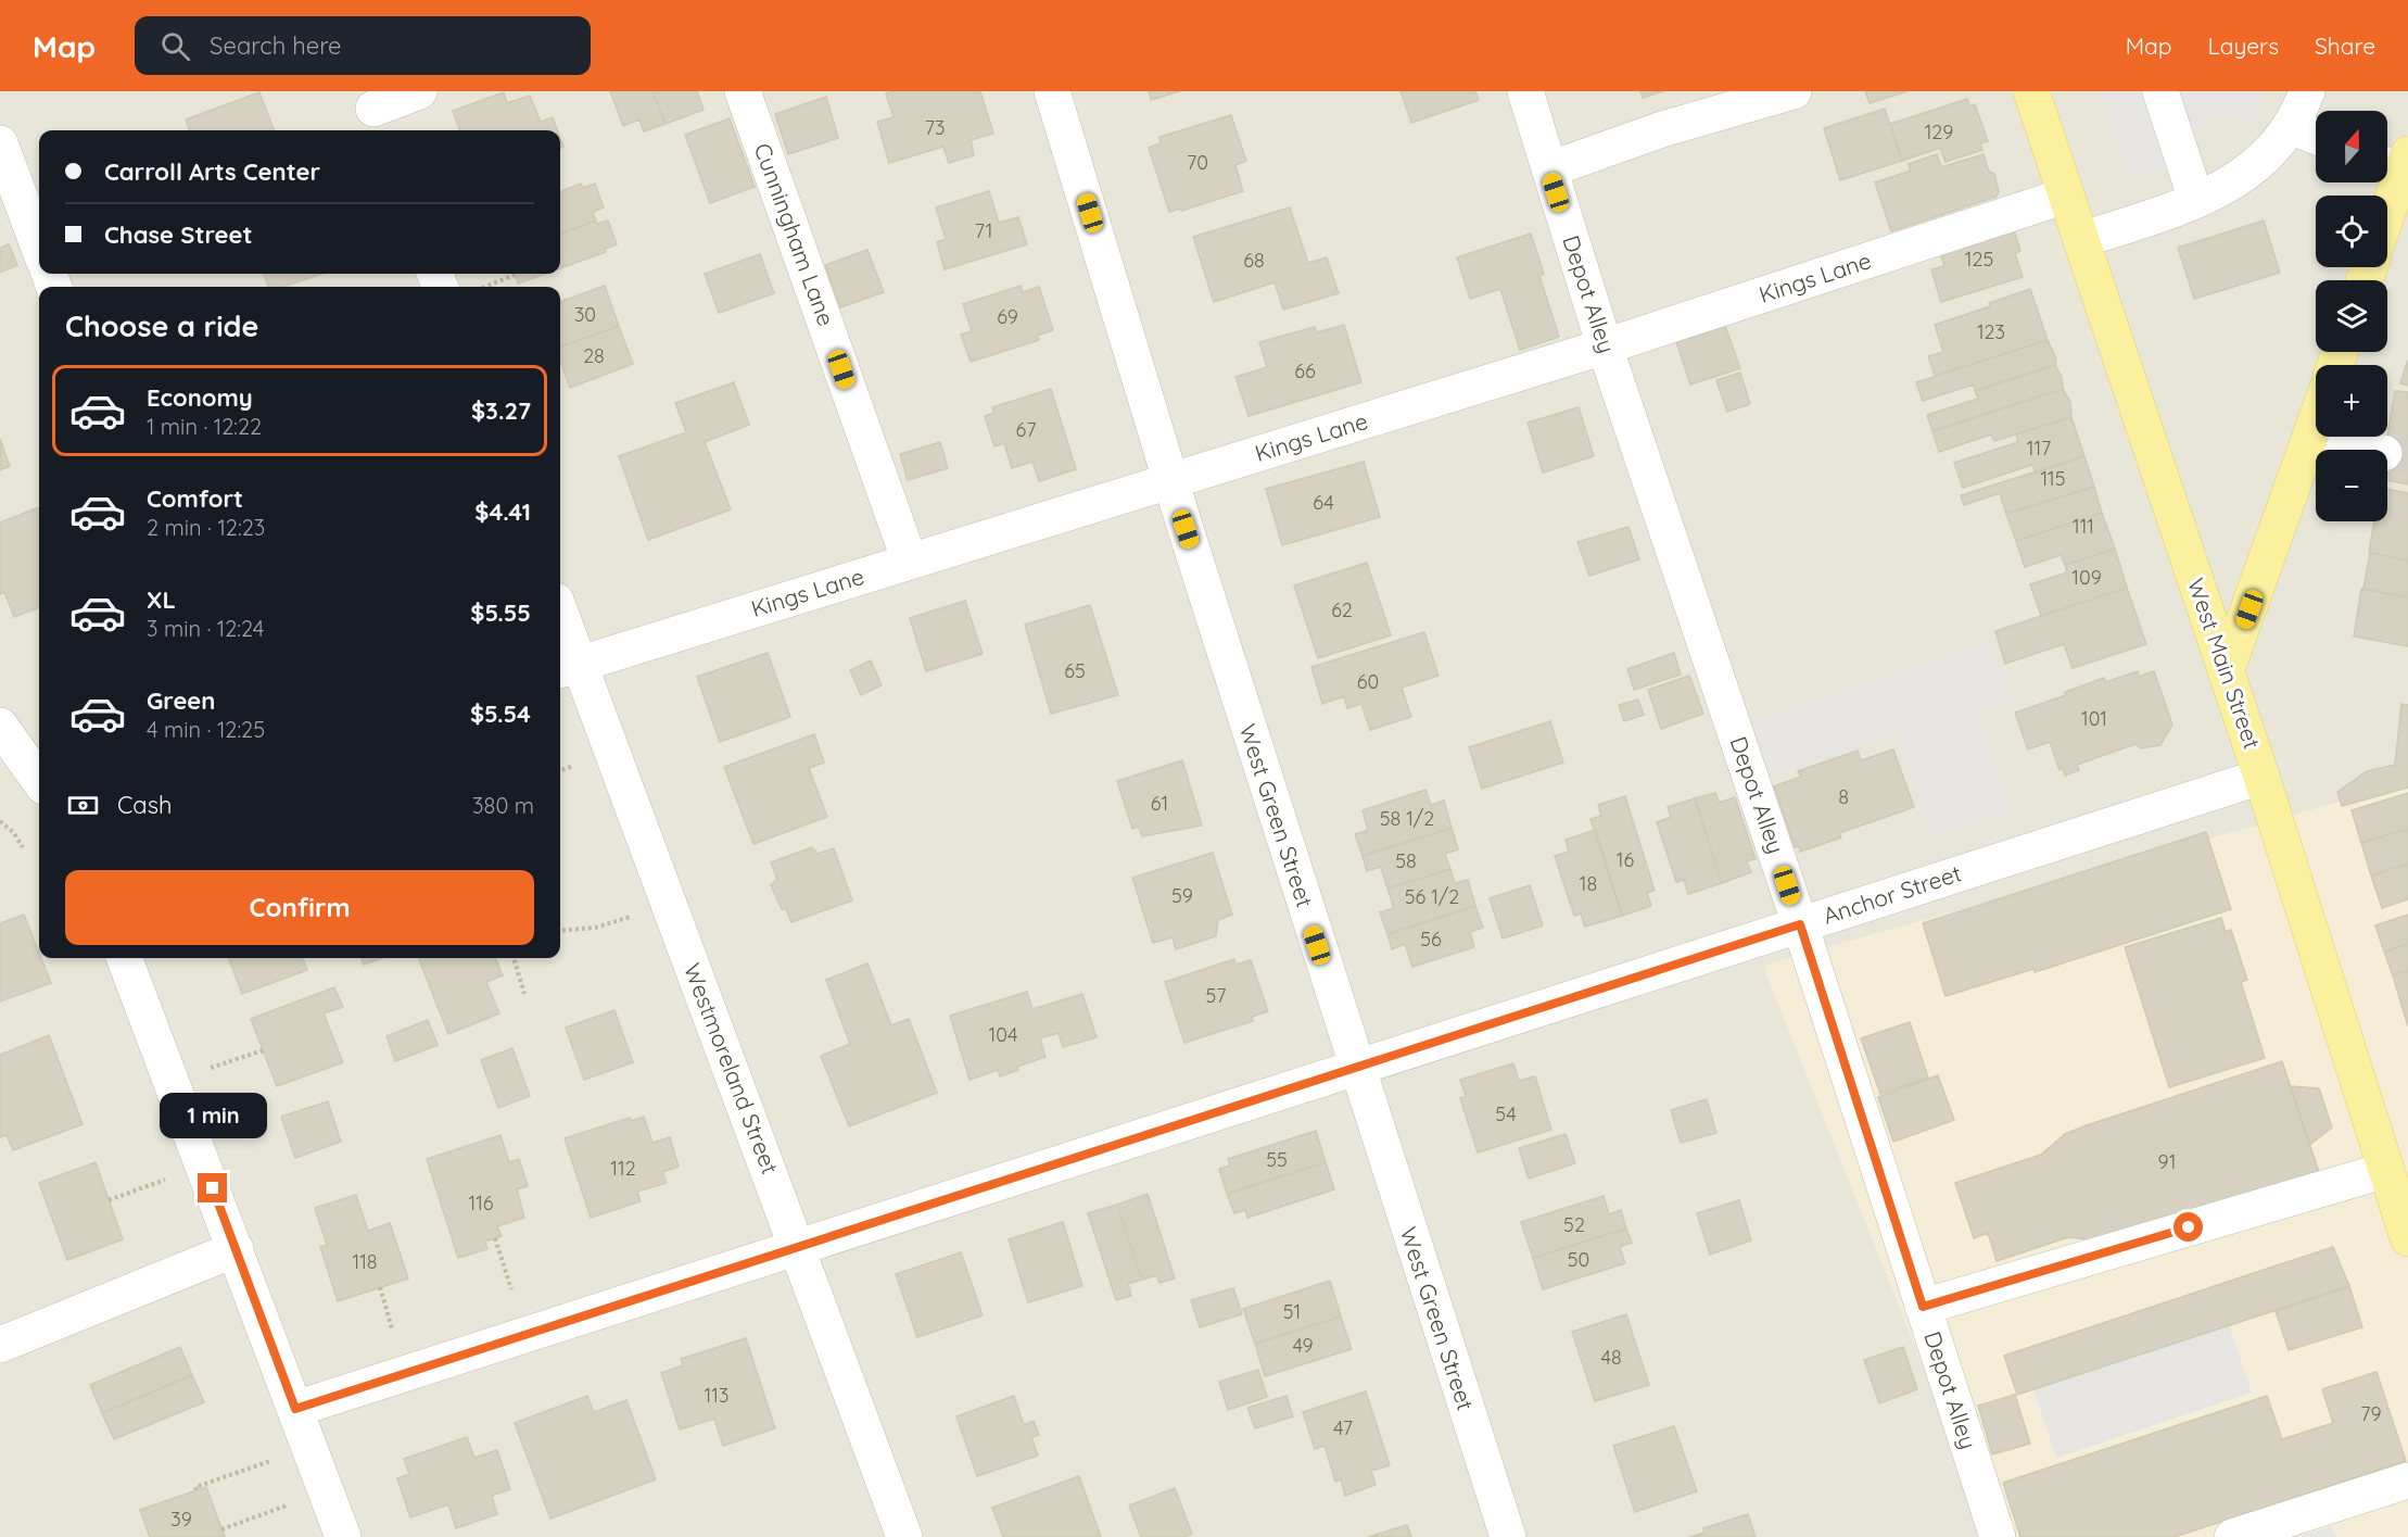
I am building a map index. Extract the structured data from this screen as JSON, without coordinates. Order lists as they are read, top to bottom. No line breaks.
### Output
{"streets":{"main road":["West Main Street"],"street":["Cunningham Lane","Kings Lane","Depot Alley","West Green Street","Anchor Street","Westmoreland Street"]},"crossings":[["Cunningham Lane","Kings Lane"],["Kings Lane","Depot Alley"],["Kings Lane","West Main Street"],["Kings Lane","West Green Street"],["Kings Lane","Westmoreland Street"],["Depot Alley","Anchor Street"],["West Main Street","Anchor Street"],["West Green Street","Anchor Street"],["Anchor Street","Westmoreland Street"]],"house_numbers":["73","129","70","71","125","68","30","69","123","28","66","67","117","115","64","111","109","62","65","60","101","8","61","58 1/2","16","58","18","59","56 1/2","56","57","104","54","55","91","112","116","52","50","118","51","49","48","113","79","47","39"],"north":"top","page":{"header":"Map","search":"Search here","nav":["Map","Layers","Share"],"map_buttons":["+","−"],"banner":["Carroll Arts Center","Chase Street"],"heading":"Choose a ride","list":[{"name":"Economy","note":"1 min · 12:22","value":"$3.27"},{"name":"Comfort","note":"2 min · 12:23","value":"$4.41"},{"name":"XL","note":"3 min · 12:24","value":"$5.55"},{"name":"Green","note":"4 min · 12:25","value":"$5.54"}],"pay":["Cash","380 m"],"buttons":"Confirm","bubble":"1 min"}}
